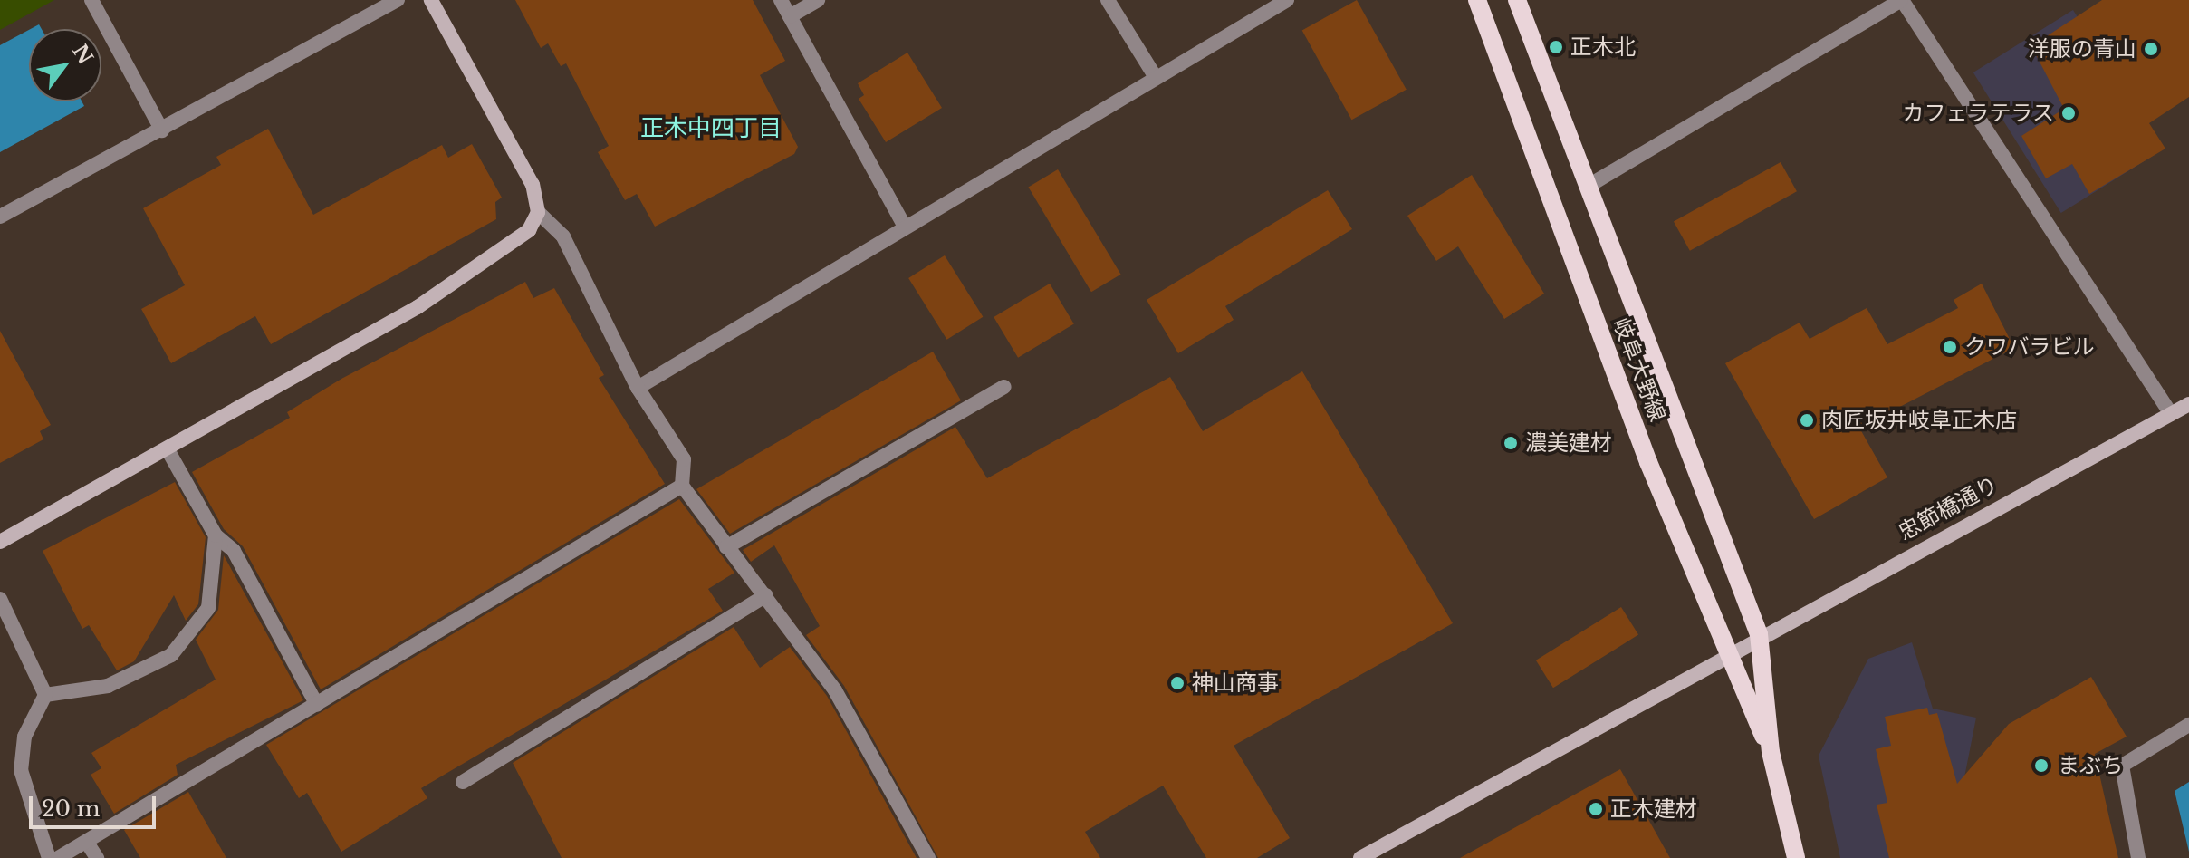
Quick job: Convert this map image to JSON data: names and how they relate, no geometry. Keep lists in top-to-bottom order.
{
  "streets": {
    "main road": ["岐阜大野線"],
    "street": ["忠節橋通り"]
  },
  "crossings": [
    ["岐阜大野線", "忠節橋通り"]
  ],
  "districts": ["正木中四丁目"],
  "places": [
    "正木北",
    "洋服の青山",
    "カフェラテラス",
    "クワバラビル",
    "肉匠坂井岐阜正木店",
    "濃美建材",
    "神山商事",
    "まぶち",
    "正木建材"
  ],
  "scale_bar": "20 m",
  "north": "top right"
}
